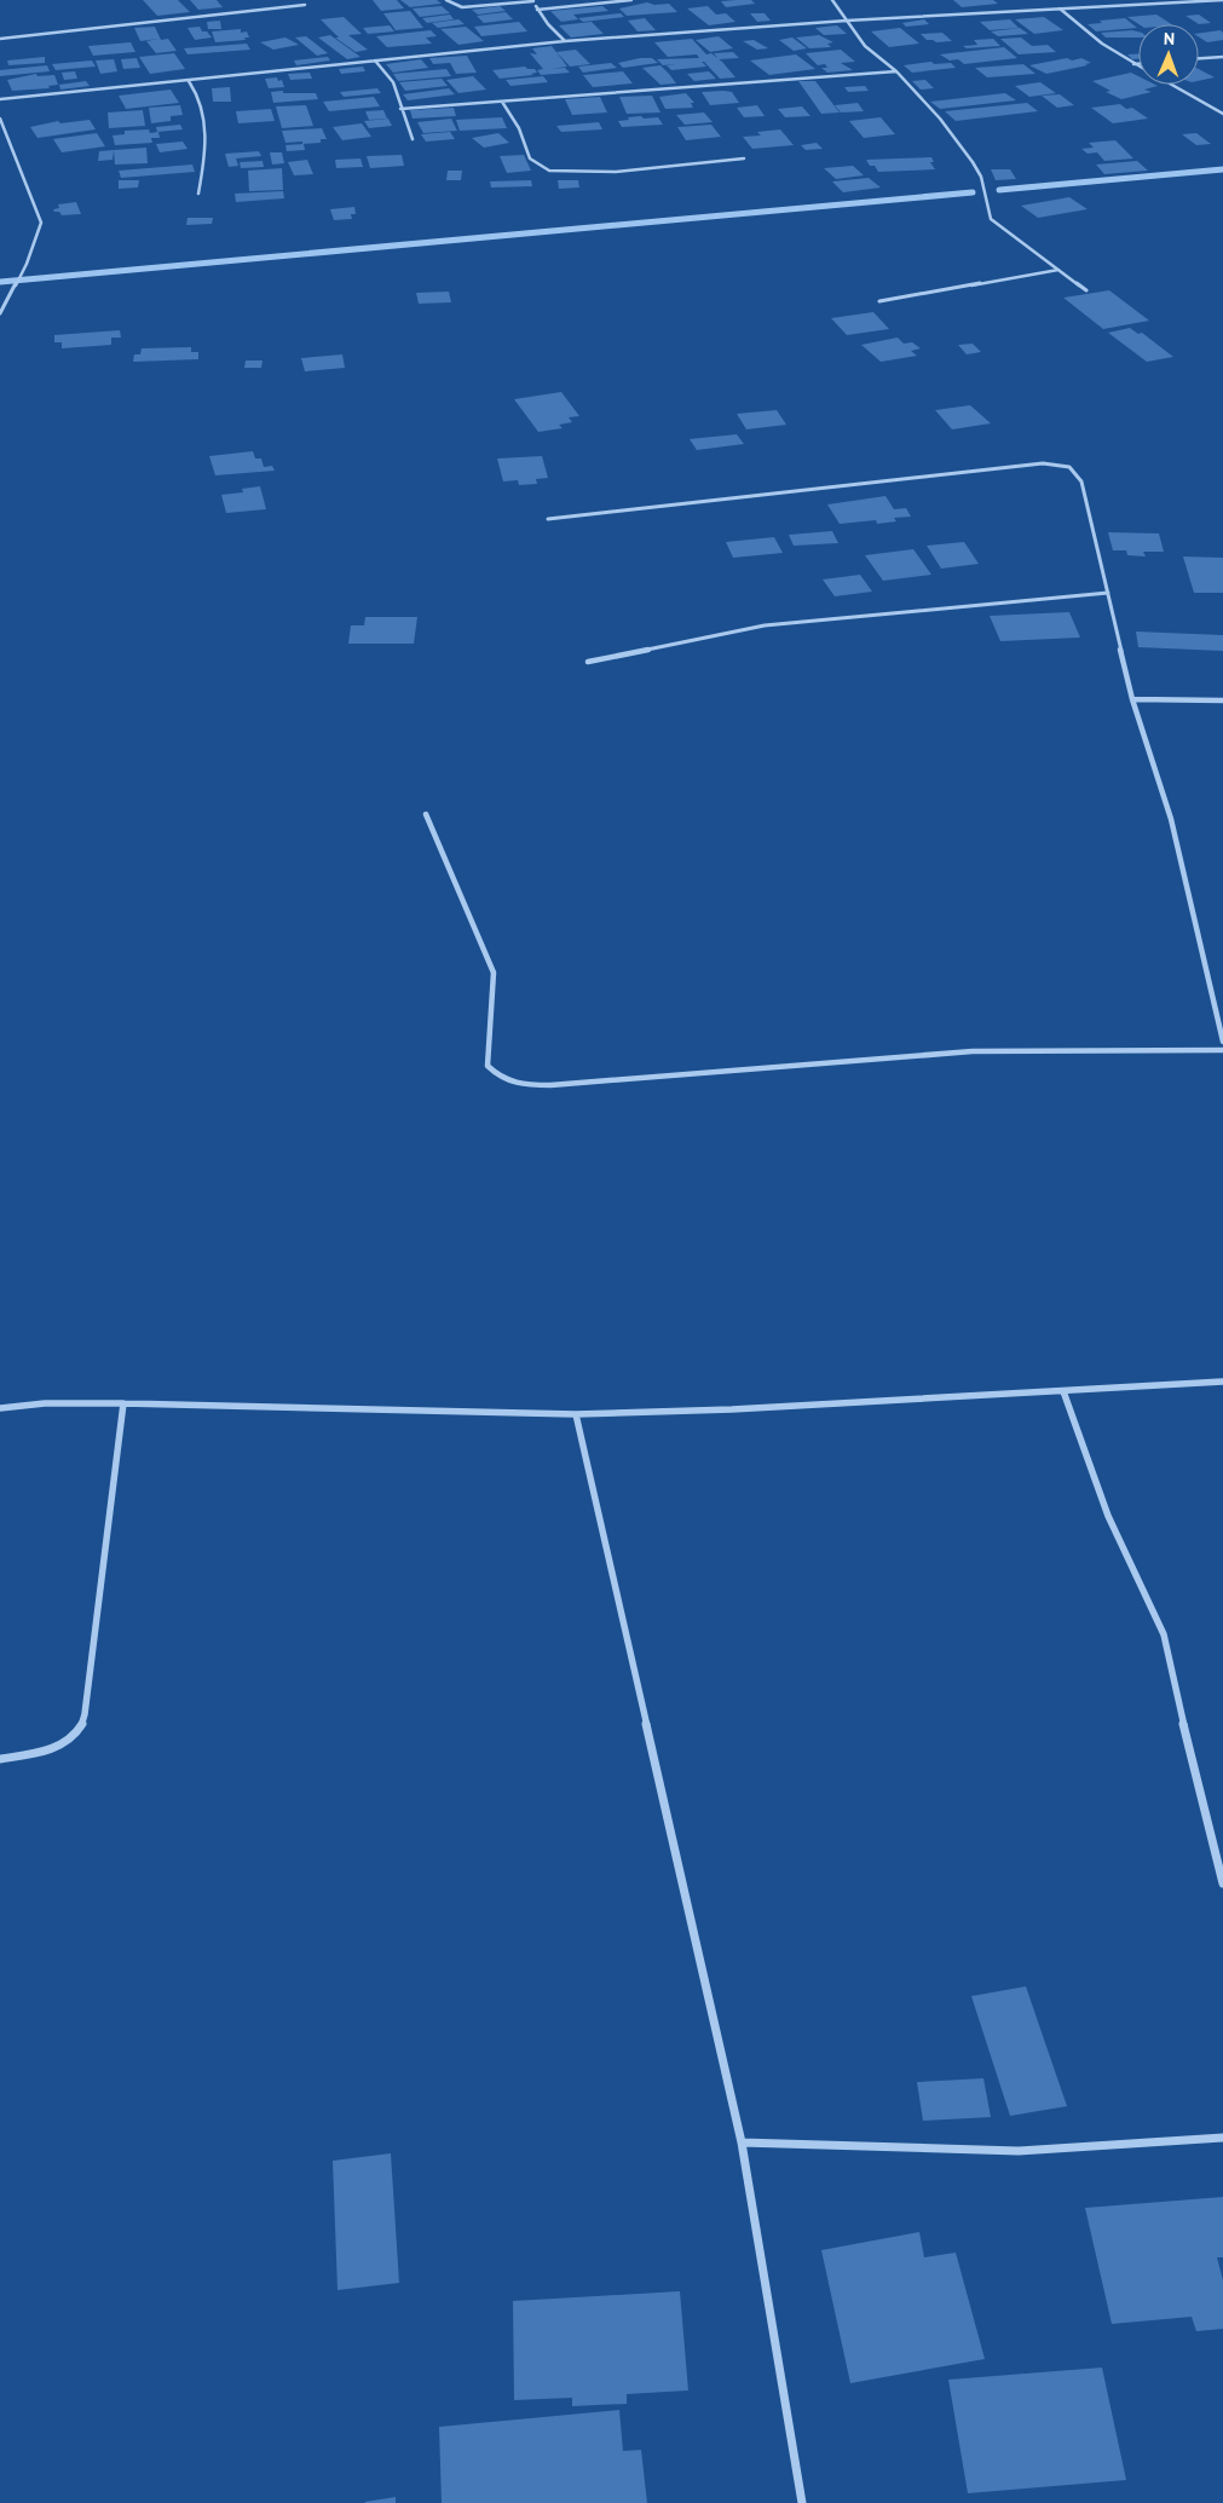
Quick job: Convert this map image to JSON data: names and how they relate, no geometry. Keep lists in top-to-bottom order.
{
  "north": "top"
}
